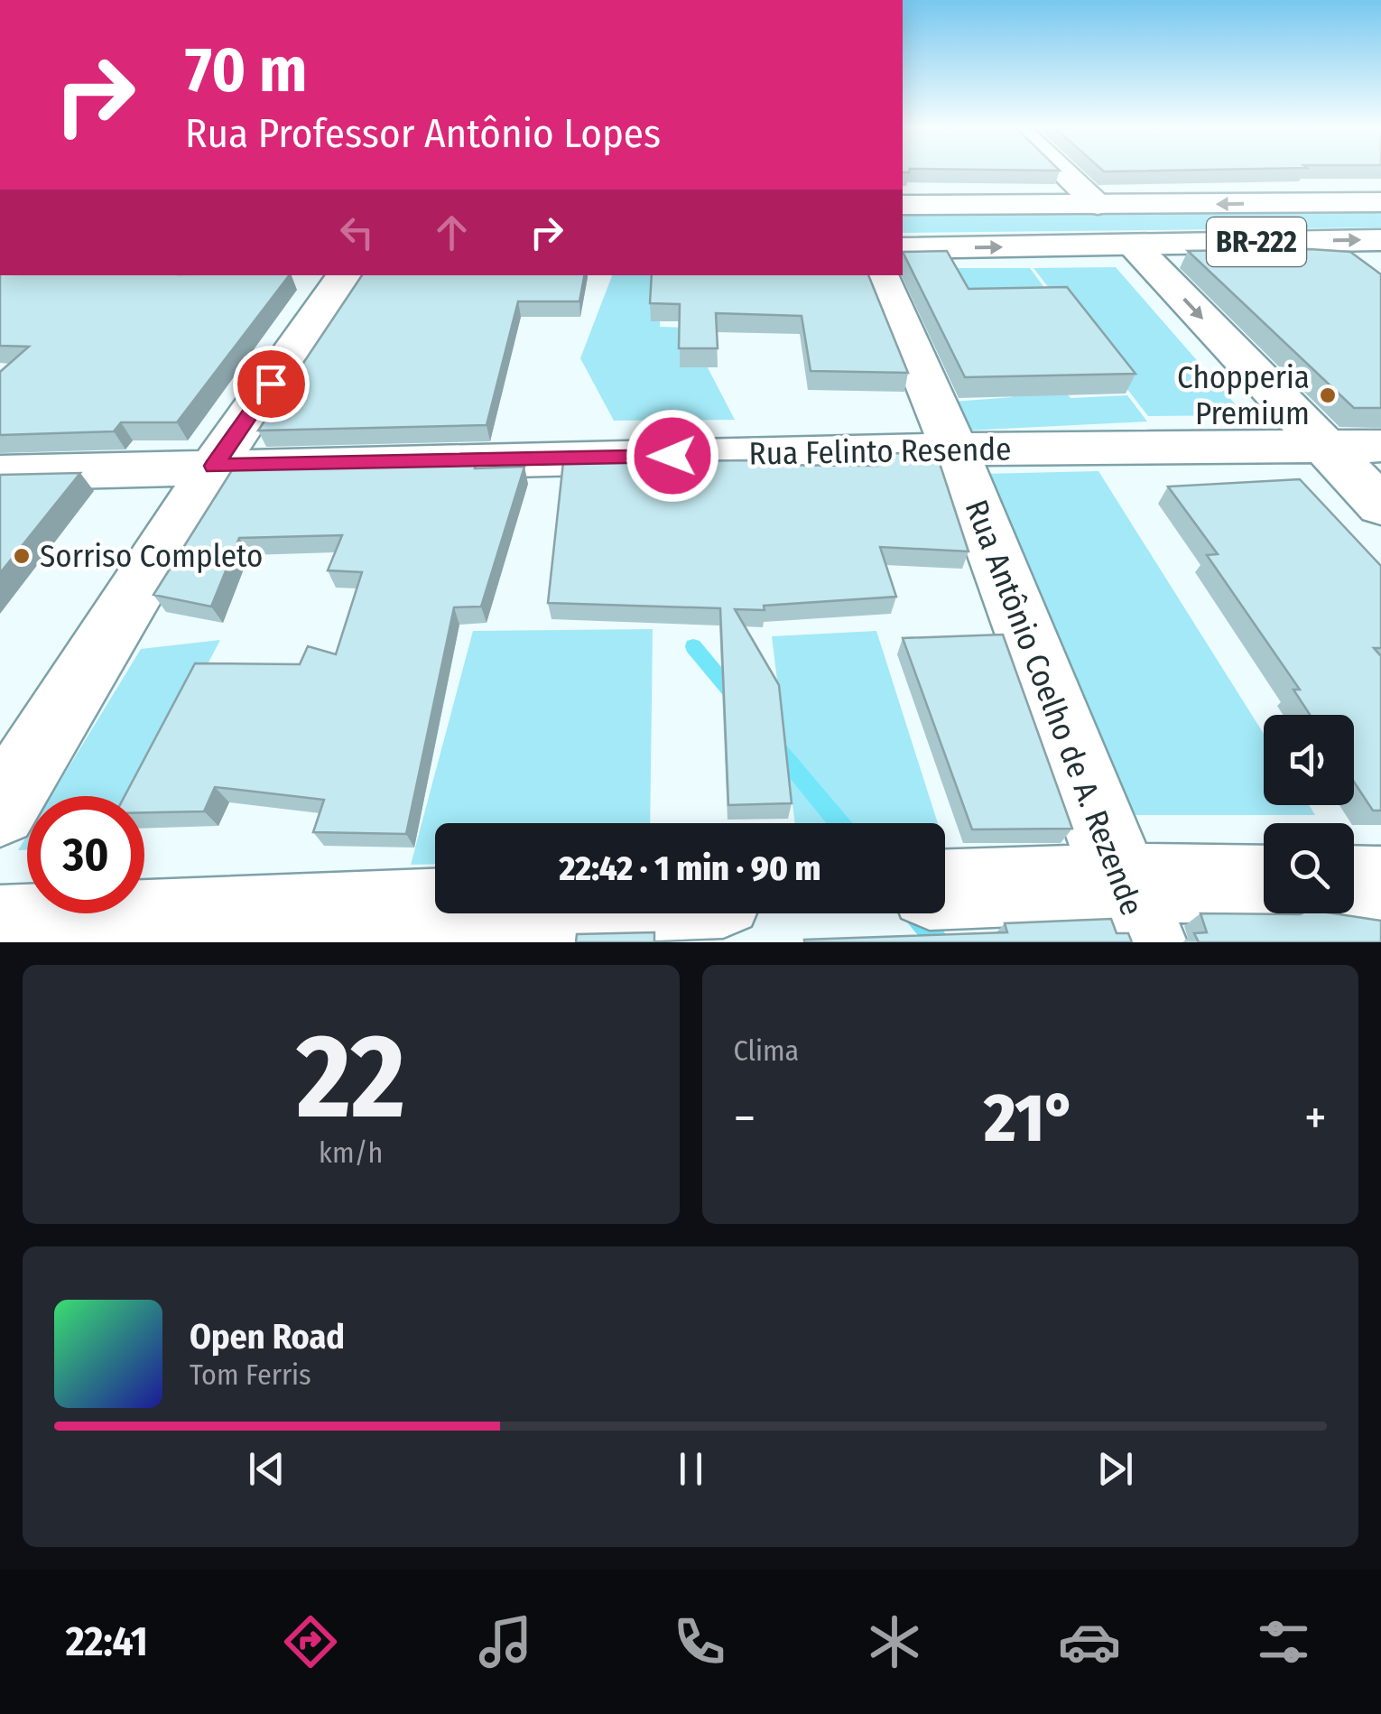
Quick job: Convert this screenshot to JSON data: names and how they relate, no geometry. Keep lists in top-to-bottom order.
{
  "streets": {
    "street": ["BR-222", "Rua Felinto Resende", "Rua Antônio Coelho de A. Rezende"]
  },
  "crossings": [
    ["Rua Felinto Resende", "Rua Antônio Coelho de A. Rezende"]
  ],
  "places": ["Chopperia Premium", "Sorriso Completo"],
  "page": {
    "turn": ["70 m", "Rua Professor Antônio Lopes"],
    "limit": "30",
    "trip": "22:42 · 1 min · 90 m",
    "tile": [
      ["22", "km/h"],
      "Clima"
    ],
    "heat": ["−", "21°", "+"],
    "song": ["Open Road", "Tom Ferris"],
    "tabs": "22:41"
  }
}
